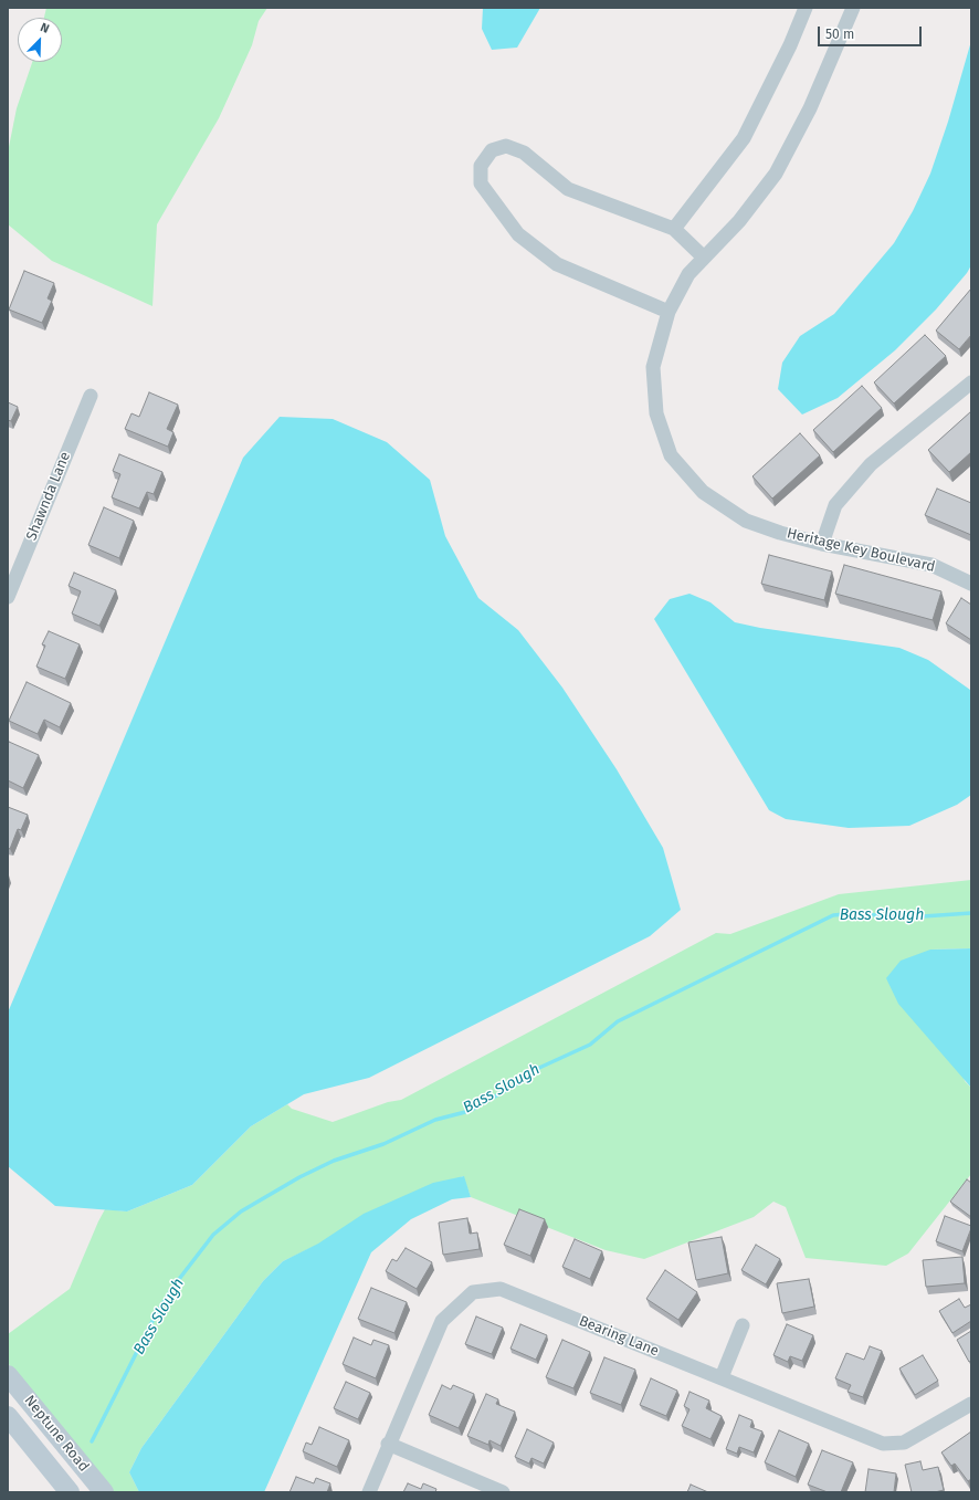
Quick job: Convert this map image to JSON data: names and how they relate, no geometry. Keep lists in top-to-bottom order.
{
  "streets": {
    "main road": ["Neptune Road"],
    "street": ["Shawnda Lane", "Heritage Key Boulevard", "Bearing Lane"]
  },
  "water": ["Bass Slough"],
  "scale_bar": "50 m",
  "north": "top right"
}
